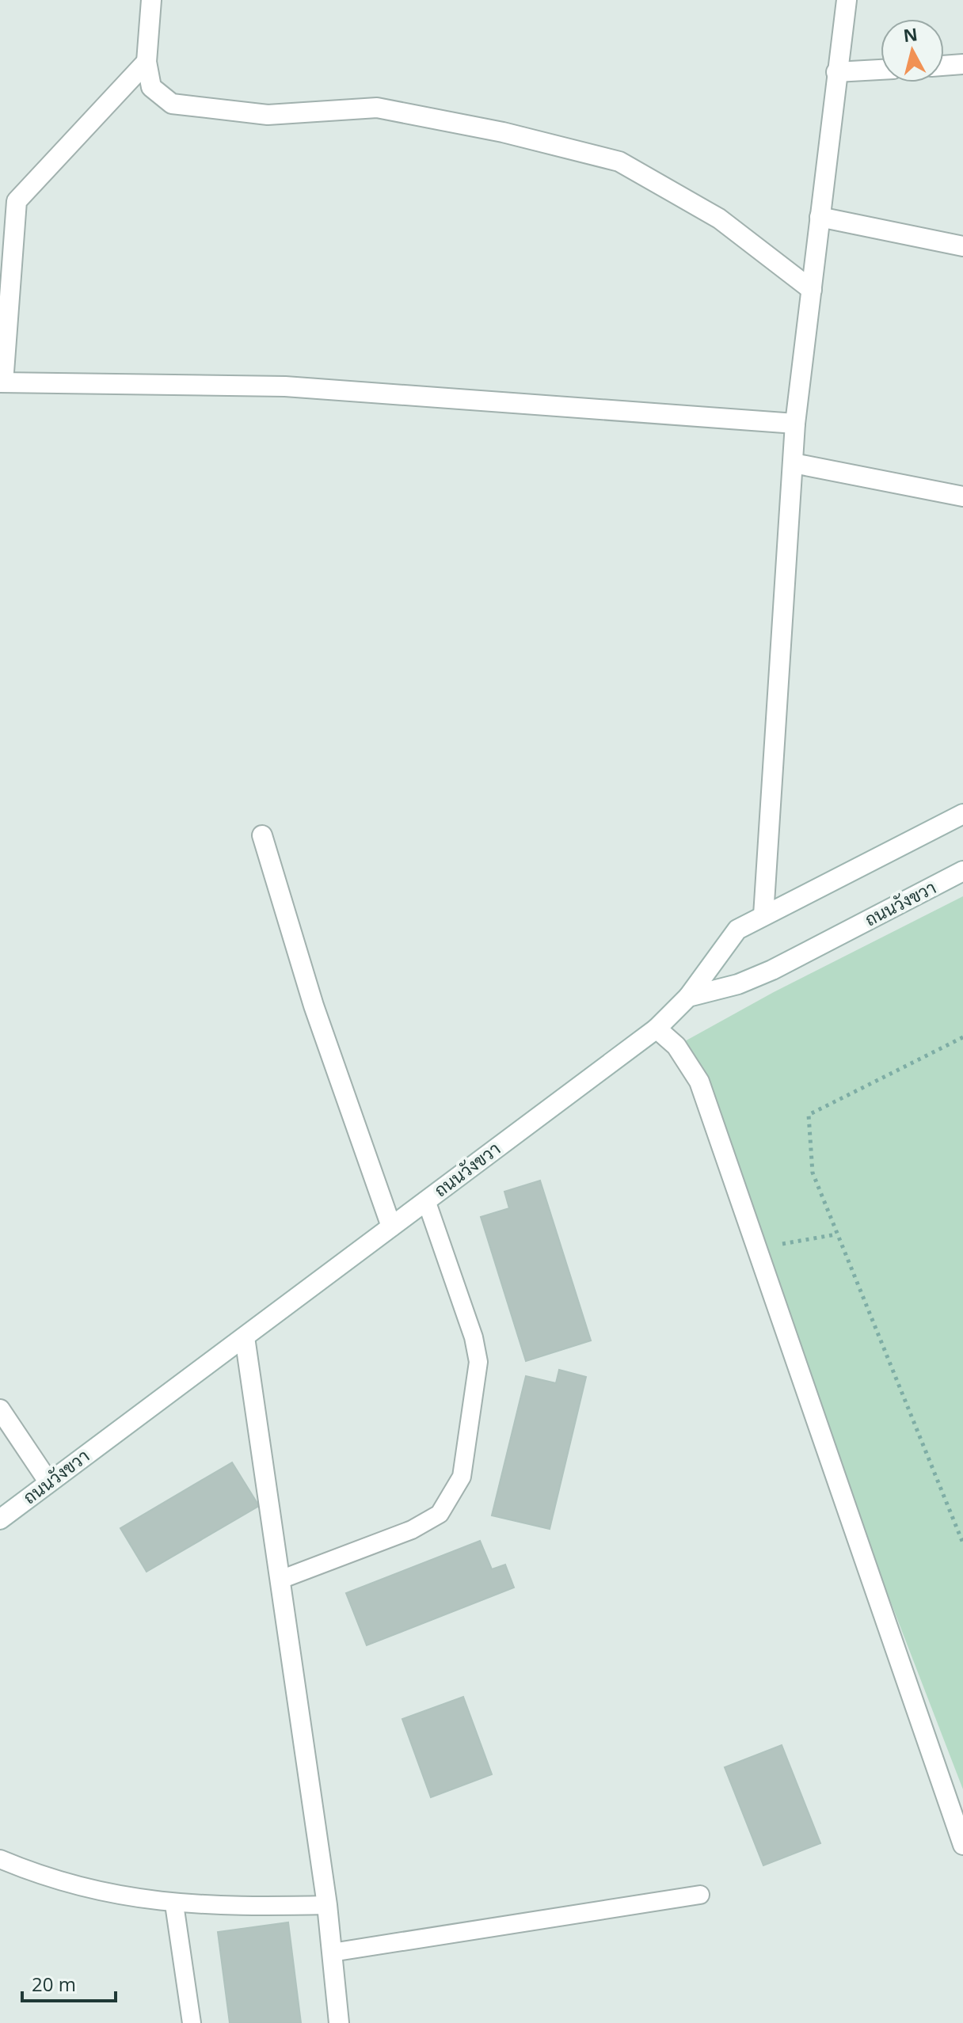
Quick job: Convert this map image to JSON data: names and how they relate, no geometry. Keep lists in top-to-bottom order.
{
  "streets": {
    "street": ["ถนนวังขวา"]
  },
  "scale_bar": "20 m",
  "north": "top"
}
